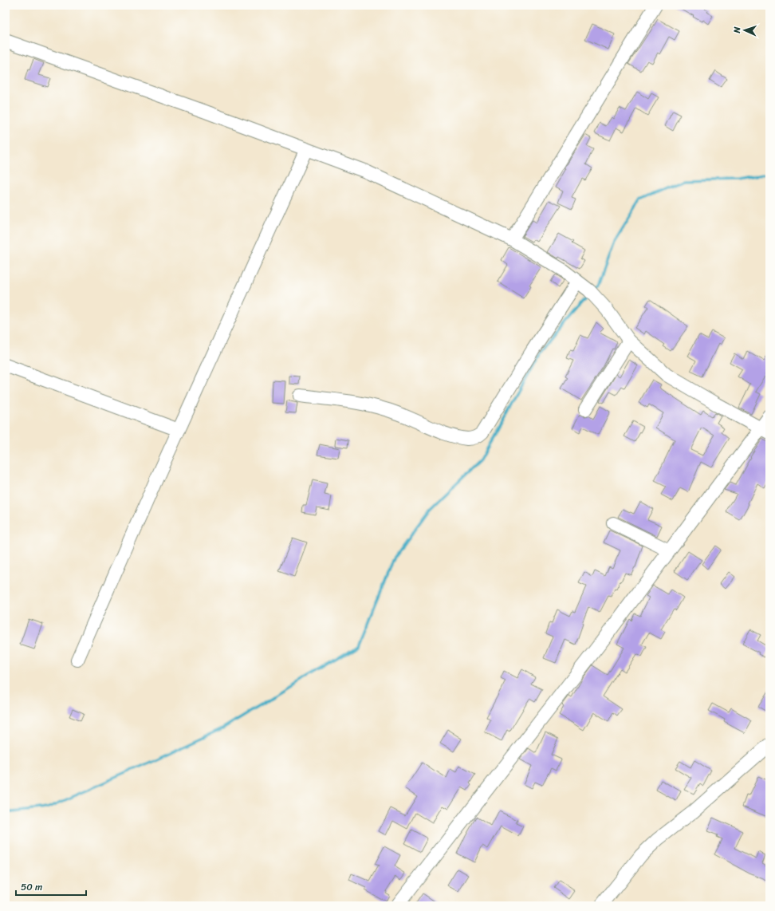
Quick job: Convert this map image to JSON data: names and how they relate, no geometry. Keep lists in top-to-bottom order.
{
  "scale_bar": "50 m",
  "north": "left"
}
